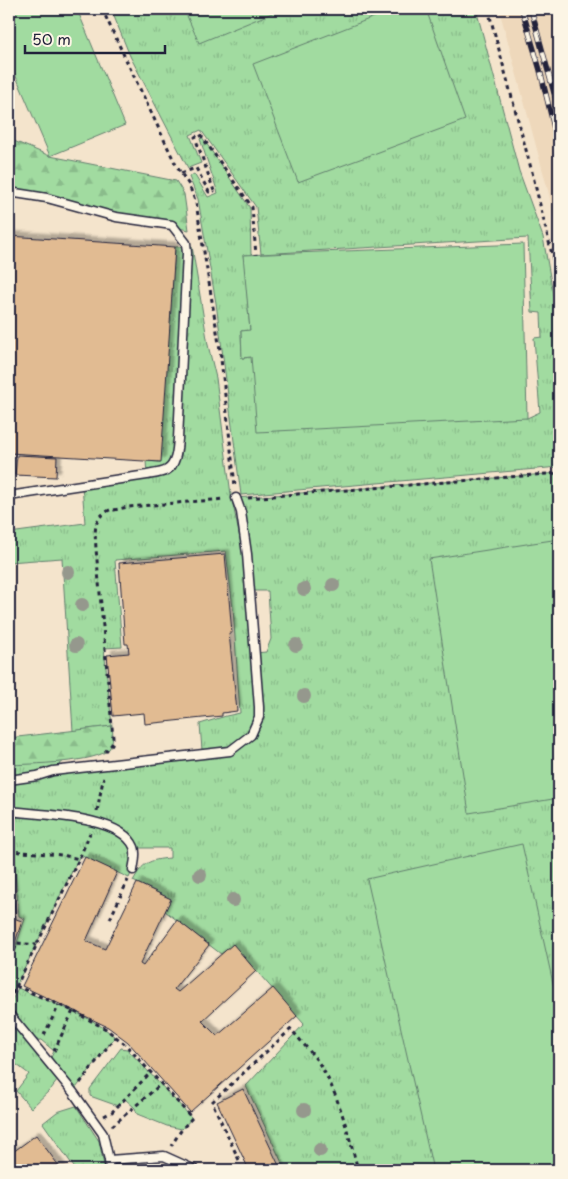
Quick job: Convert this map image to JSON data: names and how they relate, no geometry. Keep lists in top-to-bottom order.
{
  "scale_bar": "50 m"
}
